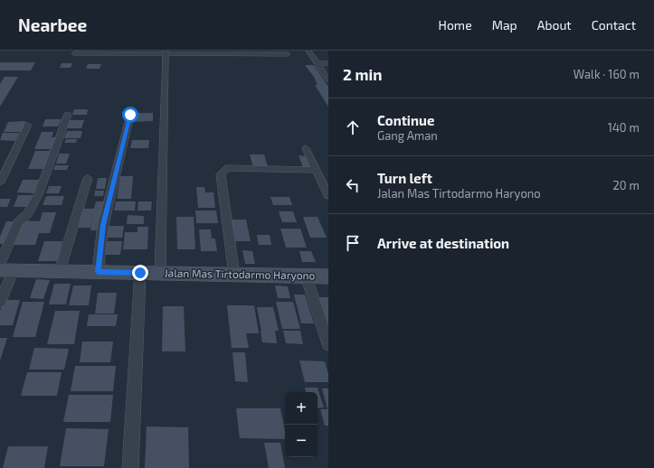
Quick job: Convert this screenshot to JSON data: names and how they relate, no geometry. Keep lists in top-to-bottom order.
{
  "streets": {
    "street": ["Jalan Mas Tirtodarmo Haryono"]
  },
  "page": {
    "header": "Nearbee",
    "nav": [
      "Home",
      "Map",
      "About",
      "Contact"
    ],
    "heading": ["2 min", "Walk · 160 m"],
    "list": [
      ["Continue", "Gang Aman", "140 m"],
      ["Turn left", "Jalan Mas Tirtodarmo Haryono", "20 m"],
      "Arrive at destination"
    ],
    "map_buttons": ["+", "−"]
  }
}
